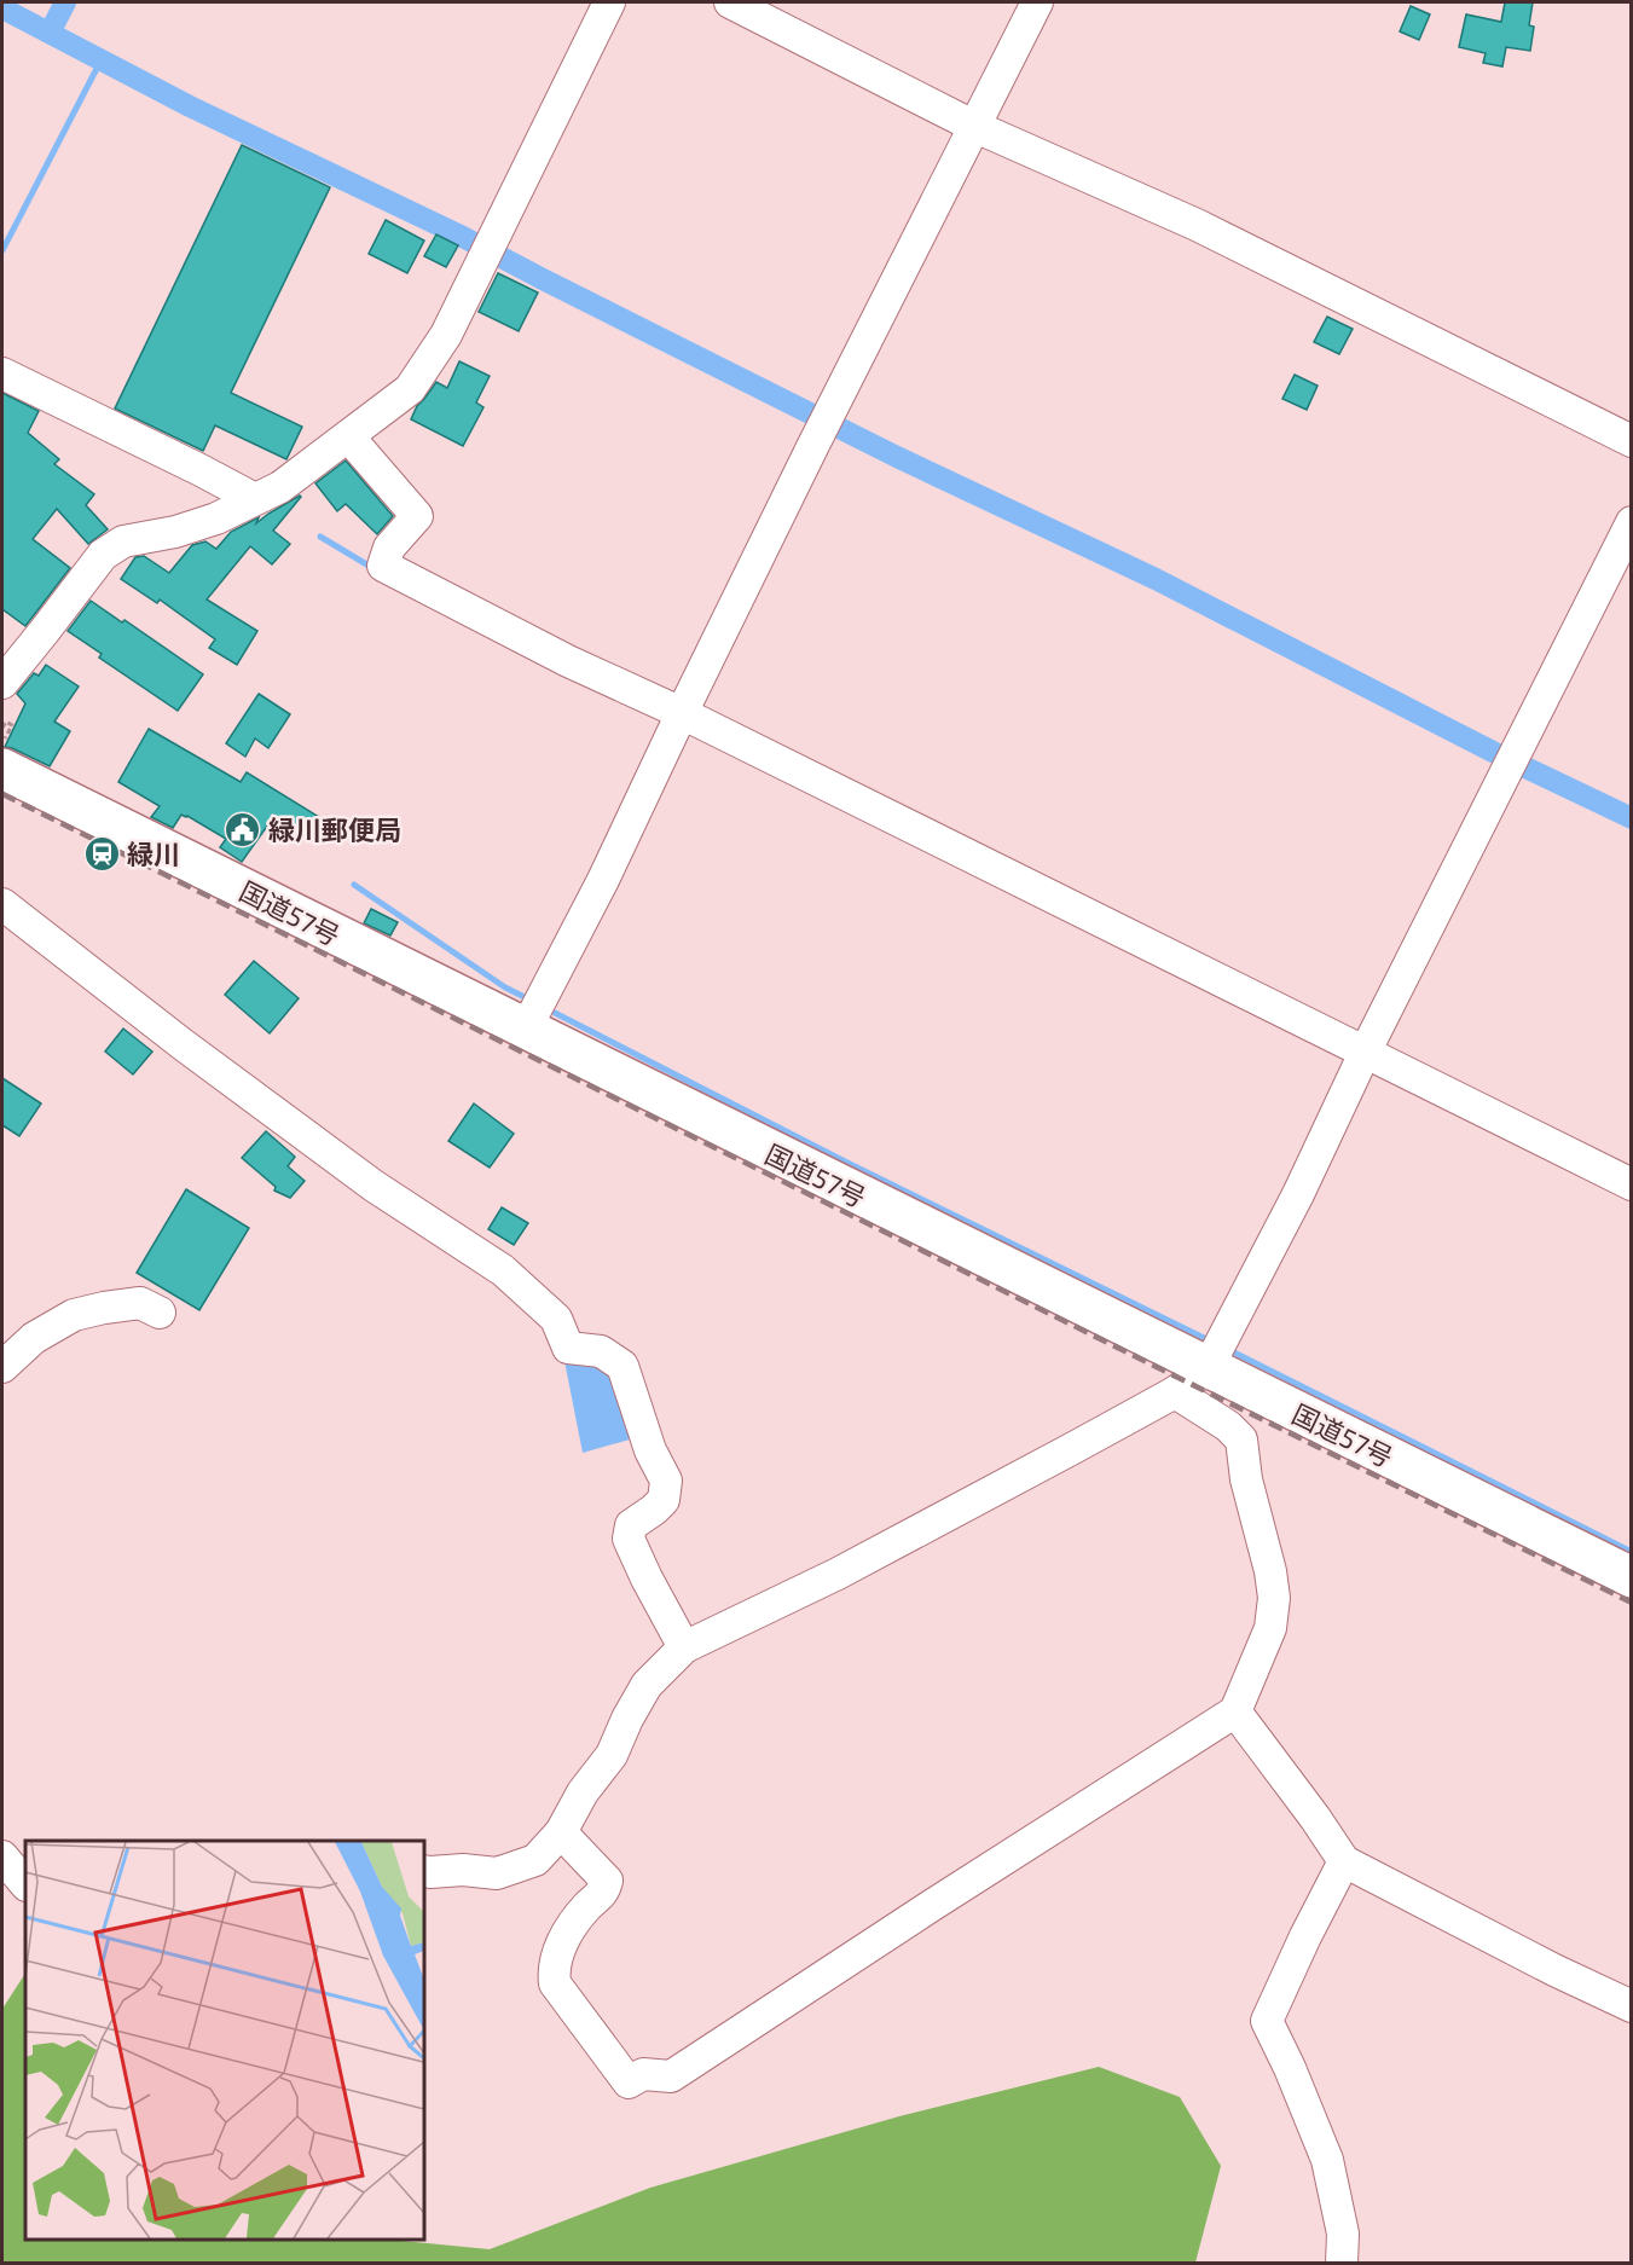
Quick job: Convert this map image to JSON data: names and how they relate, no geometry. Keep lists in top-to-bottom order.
{
  "streets": {
    "highway": ["国道57号"]
  },
  "places": {
    "public building": ["緑川郵便局"],
    "station": ["緑川"]
  }
}
